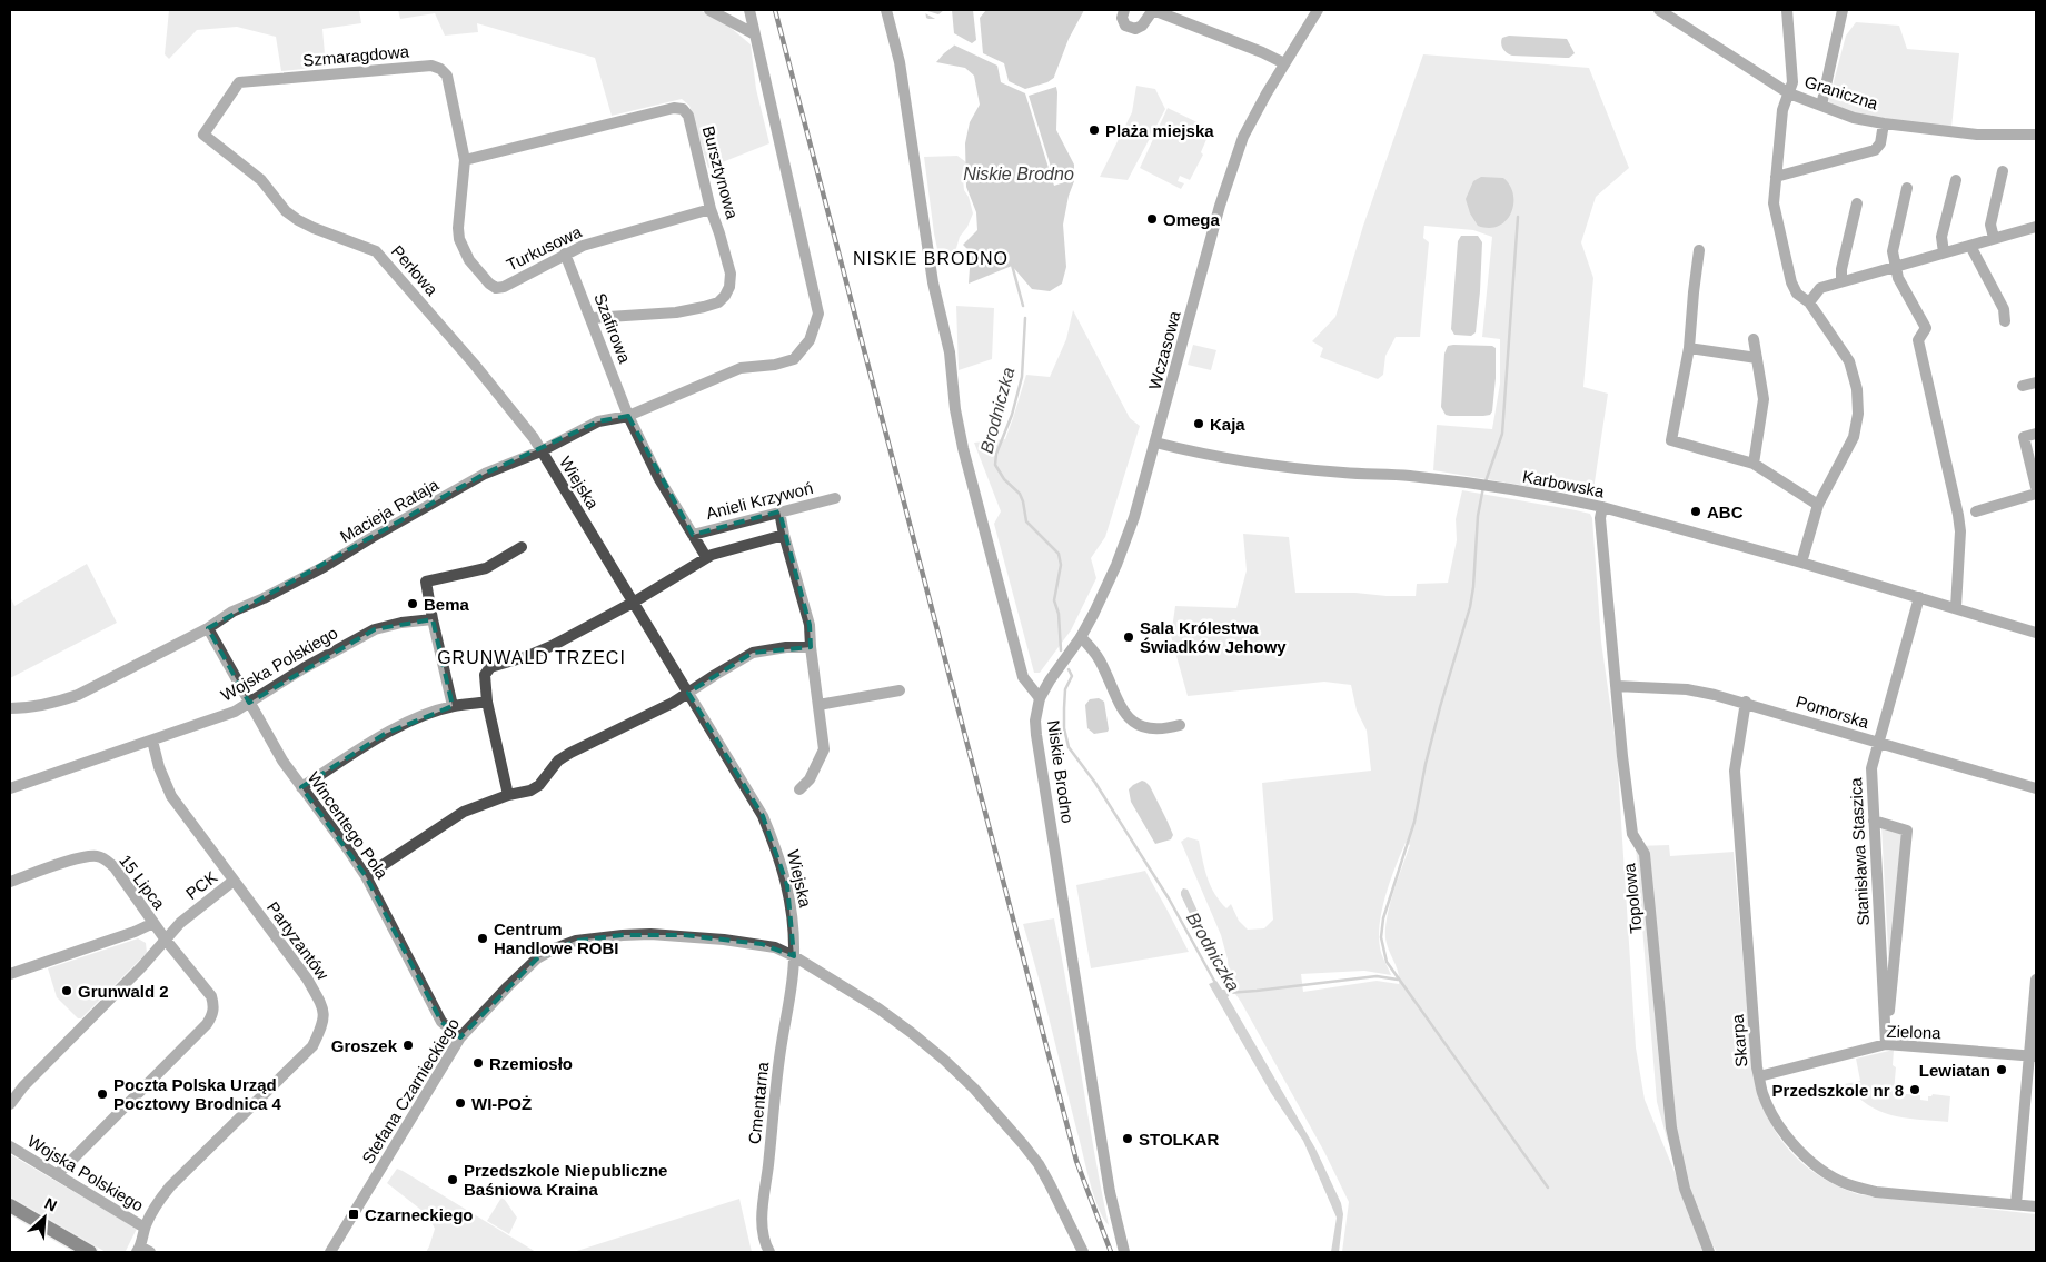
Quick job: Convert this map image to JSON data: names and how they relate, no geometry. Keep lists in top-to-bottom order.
{
  "streets": {
    "street": [
      "Szmaragdowa",
      "Graniczna",
      "Bursztynowa",
      "Turkusowa",
      "Perłowa",
      "Szafirowa",
      "Wczasowa",
      "Wiejska",
      "Karbowska",
      "Anieli Krzywoń",
      "Macieja Rataja",
      "Wojska Polskiego",
      "Pomorska",
      "Niskie Brodno",
      "Wincentego Pola",
      "Stanisława Staszica",
      "15 Lipca",
      "PCK",
      "Topolowa",
      "Partyzantów",
      "Zielona",
      "Skarpa",
      "Stefana Czarnieckiego",
      "Cmentarna"
    ]
  },
  "crossings": [
    ["Szmaragdowa", "Bursztynowa"],
    ["Szmaragdowa", "Turkusowa"],
    ["Szmaragdowa", "Perłowa"],
    ["Bursztynowa", "Turkusowa"],
    ["Bursztynowa", "Szafirowa"],
    ["Turkusowa", "Szafirowa"],
    ["Perłowa", "Wiejska"],
    ["Perłowa", "Macieja Rataja"],
    ["Szafirowa", "Anieli Krzywoń"],
    ["Szafirowa", "Macieja Rataja"],
    ["Wczasowa", "Karbowska"],
    ["Wczasowa", "Niskie Brodno"],
    ["Wiejska", "Macieja Rataja"],
    ["Wiejska", "Stefana Czarnieckiego"],
    ["Wiejska", "Cmentarna"],
    ["Karbowska", "Stanisława Staszica"],
    ["Karbowska", "Topolowa"],
    ["Anieli Krzywoń", "Macieja Rataja"],
    ["Macieja Rataja", "Wincentego Pola"],
    ["Wojska Polskiego", "Wincentego Pola"],
    ["Wojska Polskiego", "15 Lipca"],
    ["Wojska Polskiego", "Partyzantów"],
    ["Pomorska", "Stanisława Staszica"],
    ["Pomorska", "Topolowa"],
    ["Pomorska", "Skarpa"],
    ["Wincentego Pola", "Stefana Czarnieckiego"],
    ["Stanisława Staszica", "Zielona"],
    ["15 Lipca", "PCK"],
    ["PCK", "Partyzantów"],
    ["Zielona", "Skarpa"],
    ["Stefana Czarnieckiego", "Cmentarna"]
  ],
  "districts": ["NISKIE BRODNO", "GRUNWALD TRZECI"],
  "water": ["Niskie Brodno", "Brodniczka"],
  "places": {
    "other": [
      "Plaża miejska",
      "Omega",
      "Kaja",
      "ABC",
      "Bema",
      "Sala Królestwa Świadków Jehowy",
      "Centrum Handlowe ROBI",
      "Grunwald 2",
      "Groszek",
      "Rzemiosło",
      "Lewiatan",
      "Przedszkole nr 8",
      "Poczta Polska Urząd Pocztowy Brodnica 4",
      "WI-POŻ",
      "STOLKAR",
      "Przedszkole Niepubliczne Baśniowa Kraina"
    ],
    "transit": ["Czarneckiego"]
  },
  "north": "top right"
}
